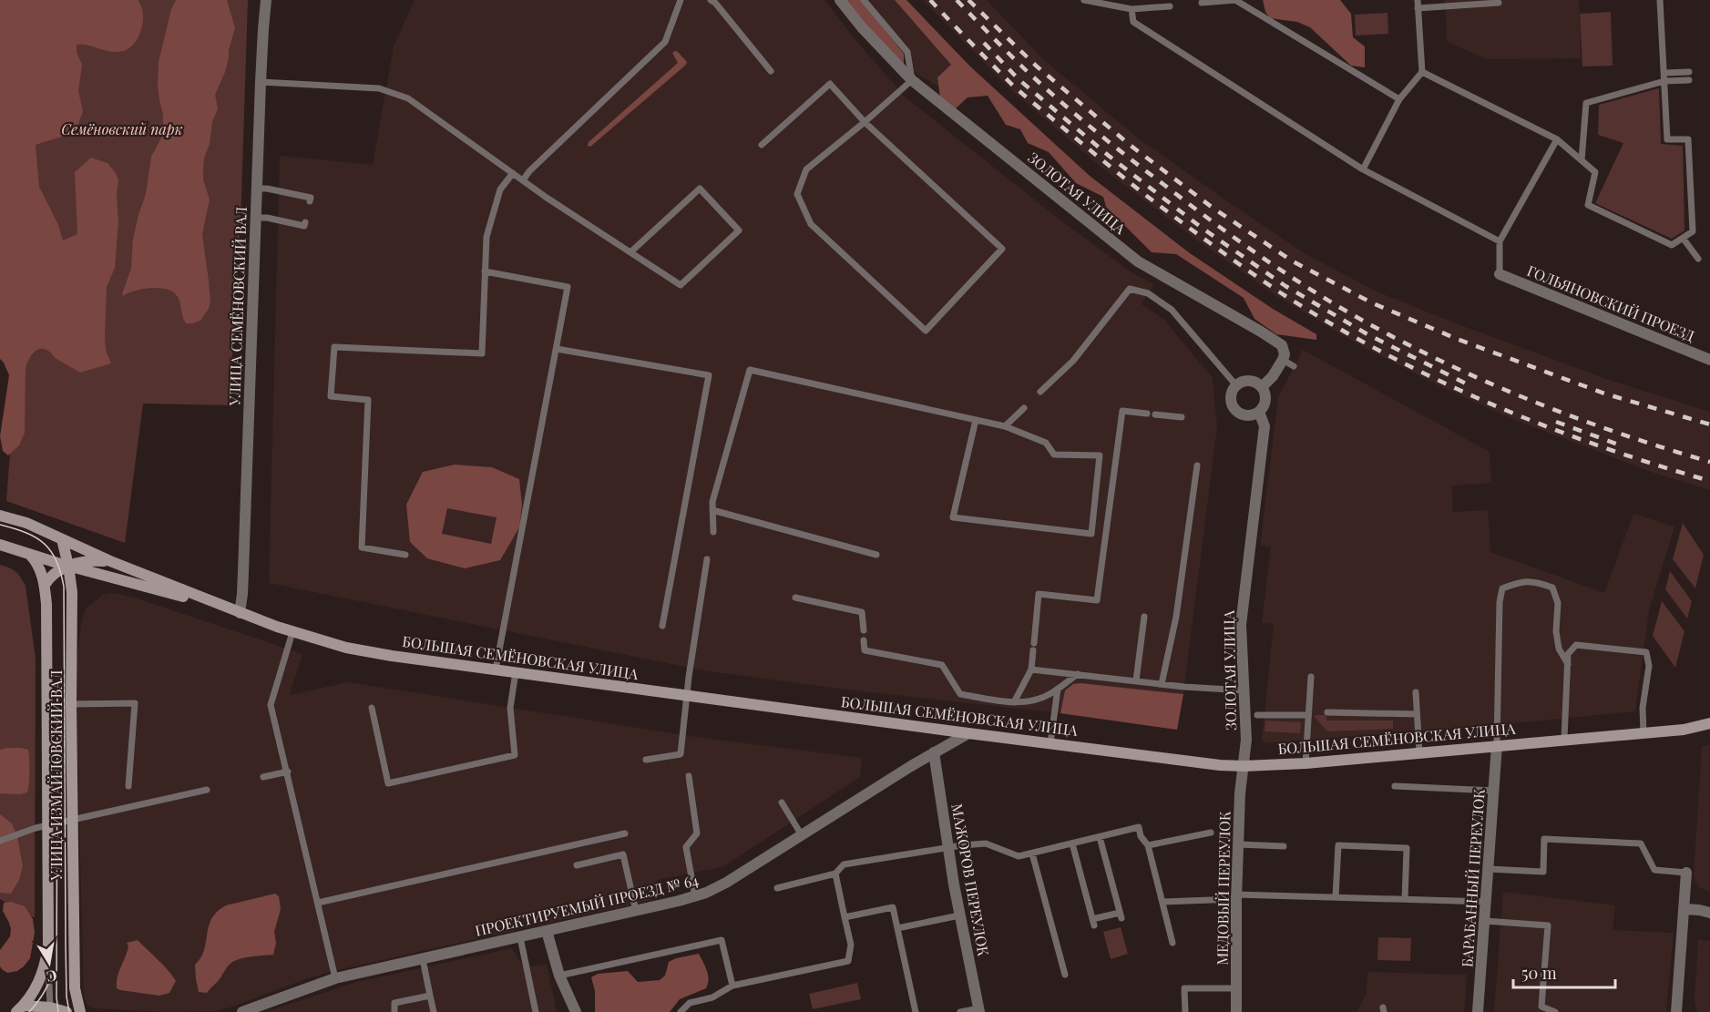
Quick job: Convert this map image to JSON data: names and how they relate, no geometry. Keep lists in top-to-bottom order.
{
  "streets": {
    "main road": ["БОЛЬШАЯ СЕМЁНОВСКАЯ УЛИЦА", "УЛИЦА ИЗМАЙЛОВСКИЙ ВАЛ"],
    "street": [
      "ЗОЛОТАЯ УЛИЦА",
      "ГОЛЬЯНОВСКИЙ ПРОЕЗД",
      "УЛИЦА СЕМЁНОВСКИЙ ВАЛ",
      "БАРАБАННЫЙ ПЕРЕУЛОК",
      "МАЖОРОВ ПЕРЕУЛОК",
      "МЕДОВЫЙ ПЕРЕУЛОК",
      "ПРОЕКТИРУЕМЫЙ ПРОЕЗД № 64"
    ]
  },
  "crossings": [
    ["ЗОЛОТАЯ УЛИЦА", "БОЛЬШАЯ СЕМЁНОВСКАЯ УЛИЦА"],
    ["ЗОЛОТАЯ УЛИЦА", "МЕДОВЫЙ ПЕРЕУЛОК"],
    ["УЛИЦА СЕМЁНОВСКИЙ ВАЛ", "БОЛЬШАЯ СЕМЁНОВСКАЯ УЛИЦА"],
    ["БОЛЬШАЯ СЕМЁНОВСКАЯ УЛИЦА", "УЛИЦА ИЗМАЙЛОВСКИЙ ВАЛ"],
    ["БОЛЬШАЯ СЕМЁНОВСКАЯ УЛИЦА", "БАРАБАННЫЙ ПЕРЕУЛОК"],
    ["БОЛЬШАЯ СЕМЁНОВСКАЯ УЛИЦА", "МЕДОВЫЙ ПЕРЕУЛОК"],
    ["БОЛЬШАЯ СЕМЁНОВСКАЯ УЛИЦА", "ПРОЕКТИРУЕМЫЙ ПРОЕЗД № 64"],
    ["МАЖОРОВ ПЕРЕУЛОК", "ПРОЕКТИРУЕМЫЙ ПРОЕЗД № 64"]
  ],
  "parks": ["Семёновский парк"],
  "scale_bar": "50 m",
  "north": "bottom"
}
